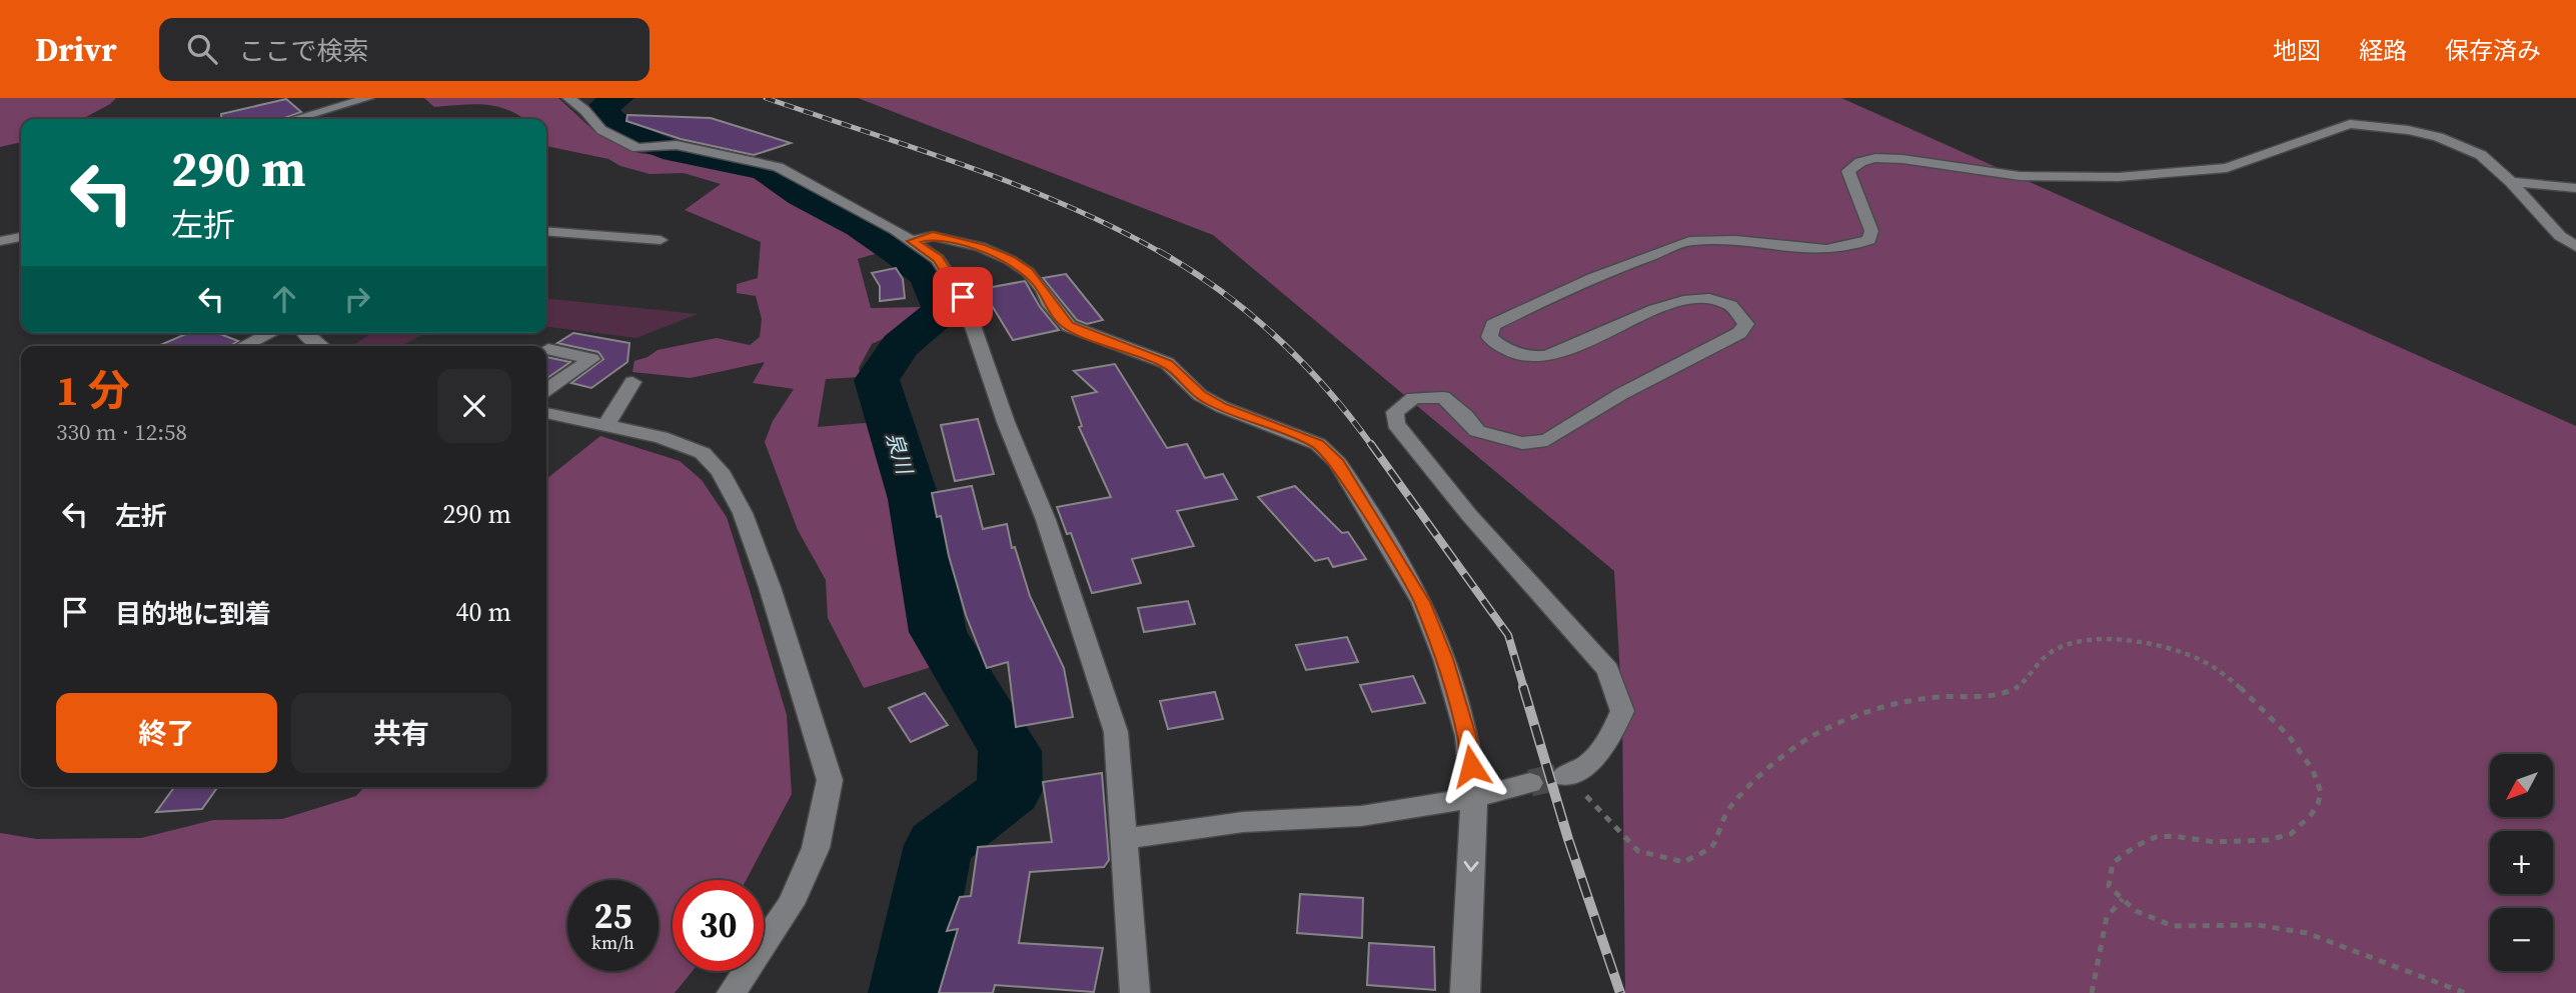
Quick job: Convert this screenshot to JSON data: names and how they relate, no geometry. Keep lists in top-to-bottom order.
{
  "water": ["泉川"],
  "north": "bottom left",
  "page": {
    "header": "Drivr",
    "search": "ここで検索",
    "nav": ["地図", "経路", "保存済み"],
    "turn": ["290 m", "左折"],
    "heading": ["1 分", "330 m · 12:58"],
    "list": [
      {
        "name": "左折",
        "value": "290 m"
      },
      {
        "name": "目的地に到着",
        "value": "40 m"
      }
    ],
    "buttons": ["終了", "共有"],
    "map_buttons": ["+", "−"],
    "speed": "25 km/h",
    "limit": "30"
  }
}
